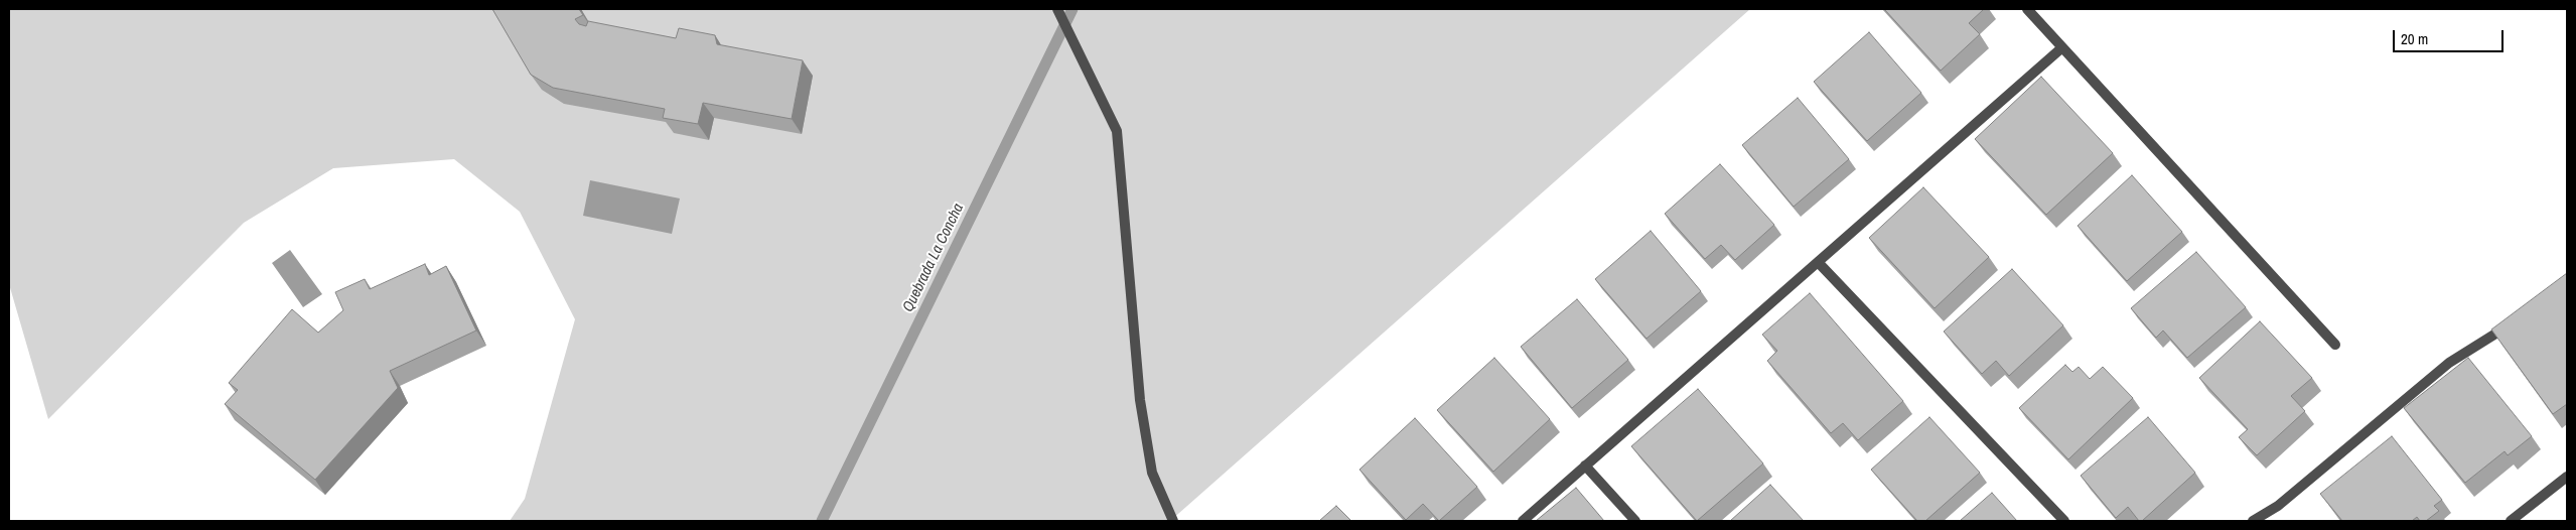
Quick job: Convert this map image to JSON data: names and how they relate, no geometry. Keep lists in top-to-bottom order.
{
  "water": ["Quebrada La Concha"],
  "scale_bar": "20 m"
}
